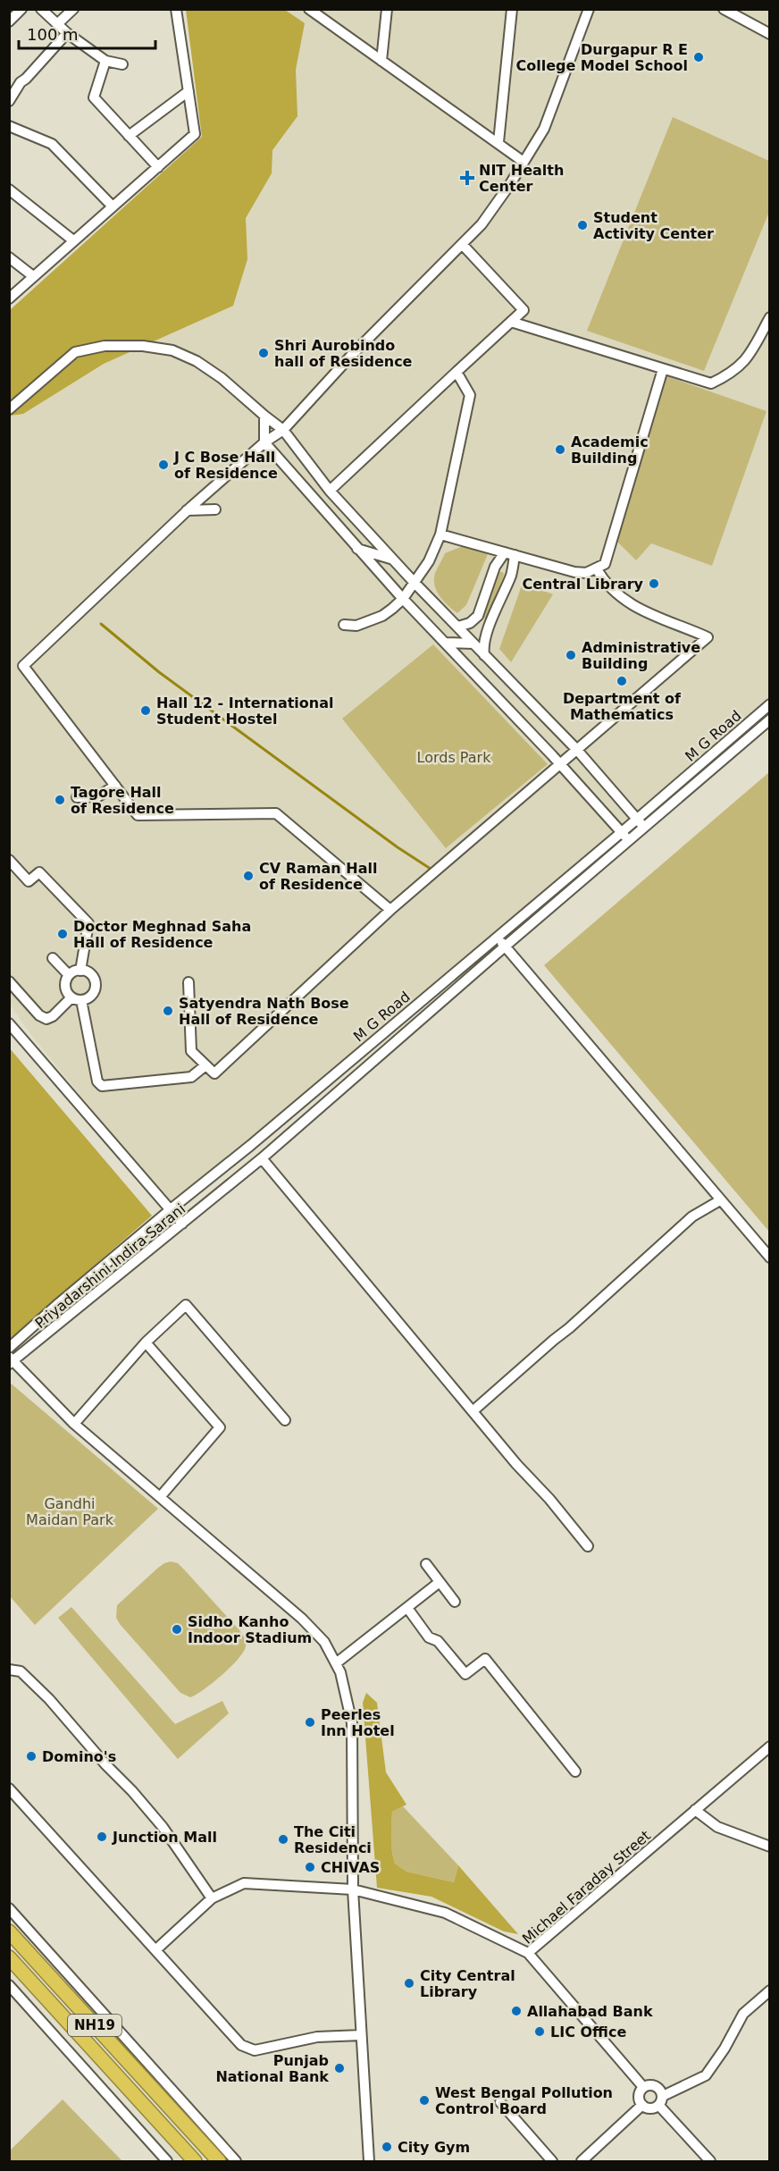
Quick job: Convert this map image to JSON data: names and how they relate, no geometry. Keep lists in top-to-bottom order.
{
  "streets": {
    "highway": ["NH19"],
    "street": ["M G Road", "Priyadarshini Indira Sarani", "Michael Faraday Street"]
  },
  "parks": ["Lords Park", "Gandhi Maidan Park"],
  "places": {
    "other": [
      "Durgapur R E College Model School",
      "Student Activity Center",
      "Shri Aurobindo hall of Residence",
      "Academic Building",
      "J C Bose Hall of Residence",
      "Central Library",
      "Administrative Building",
      "Department of Mathematics",
      "Hall 12 - International Student Hostel",
      "Tagore Hall of Residence",
      "CV Raman Hall of Residence",
      "Doctor Meghnad Saha Hall of Residence",
      "Satyendra Nath Bose Hall of Residence",
      "Sidho Kanho Indoor Stadium",
      "Peerles Inn Hotel",
      "Domino's",
      "Junction Mall",
      "The Citi Residenci",
      "CHIVAS",
      "City Central Library",
      "Allahabad Bank",
      "LIC Office",
      "Punjab National Bank",
      "West Bengal Pollution Control Board",
      "City Gym"
    ],
    "health": ["NIT Health Center"]
  },
  "scale_bar": "100 m"
}
